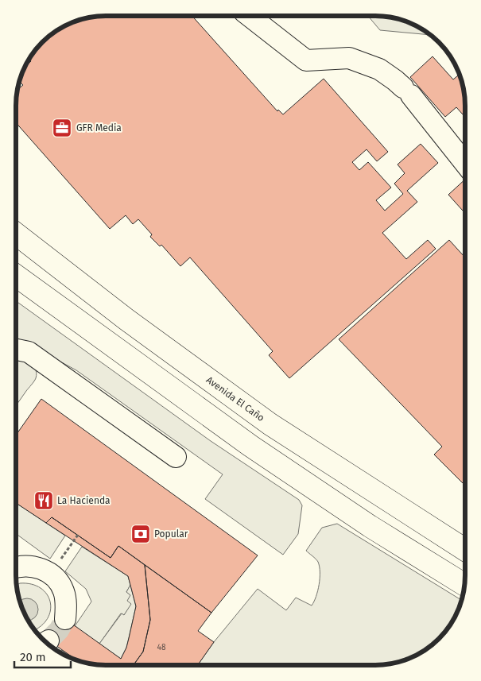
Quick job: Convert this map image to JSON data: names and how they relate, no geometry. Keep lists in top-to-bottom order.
{
  "streets": {
    "main road": ["Avenida El Caño"]
  },
  "places": {
    "office": ["GFR Media"],
    "restaurant": ["La Hacienda"],
    "bank": ["Popular"]
  },
  "house_numbers": ["48"],
  "scale_bar": "20 m"
}
